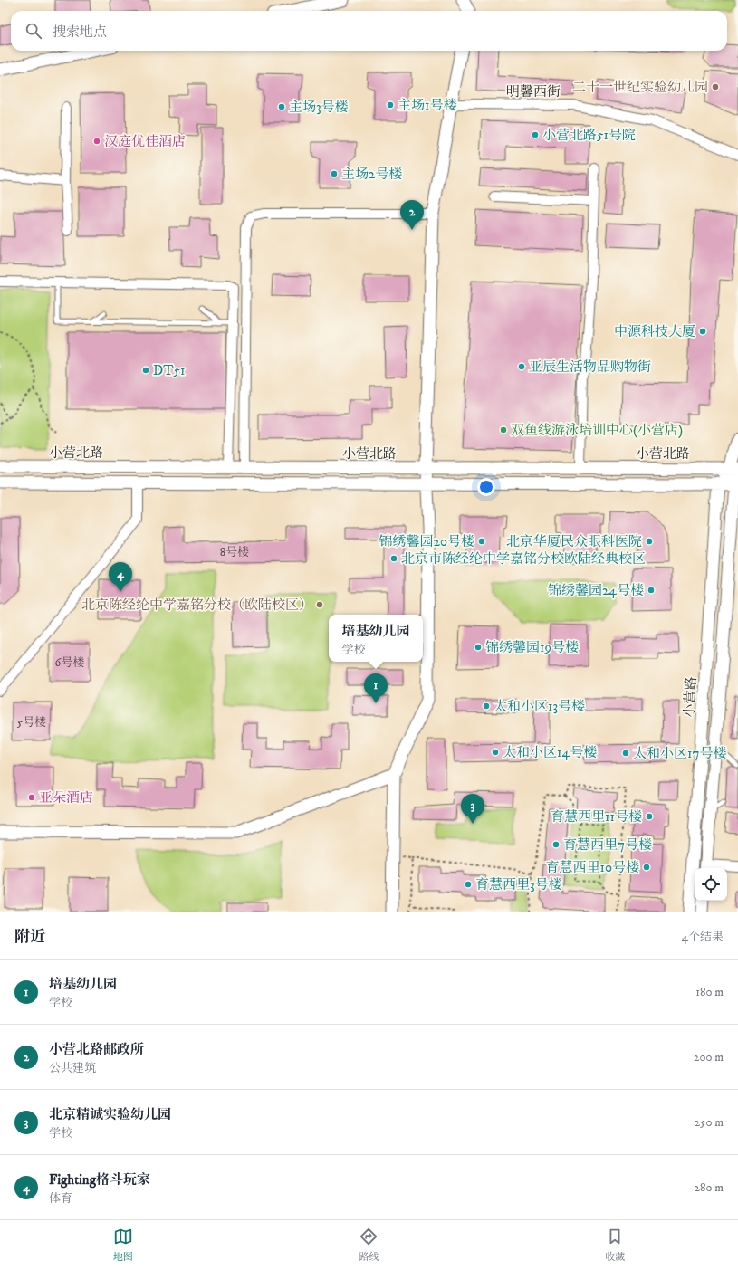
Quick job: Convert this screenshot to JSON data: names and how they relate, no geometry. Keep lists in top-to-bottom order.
{
  "streets": {
    "street": ["明馨西街", "小营北路", "小营路"]
  },
  "places": [
    "二十一世纪实验幼儿园",
    "主场1号楼",
    "主场3号楼",
    "小营北路51号院",
    "汉庭优佳酒店",
    "主场2号楼",
    "中源科技大厦",
    "亚辰生活物品购物街",
    "DT51",
    "双鱼线游泳培训中心(小营店)",
    "锦绣馨园20号楼",
    "北京华厦民众眼科医院",
    "北京市陈经纶中学嘉铭分校欧陆经典校区",
    "锦绣馨园24号楼",
    "北京陈经纶中学嘉铭分校（欧陆校区）",
    "锦绣馨园19号楼",
    "太和小区13号楼",
    "太和小区14号楼",
    "太和小区17号楼",
    "亚朵酒店",
    "育慧西里11号楼",
    "育慧西里7号楼",
    "育慧西里10号楼",
    "育慧西里3号楼"
  ],
  "house_numbers": ["8号楼", "6号楼", "5号楼"],
  "page": {
    "search": "搜索地点",
    "pins": [
      "2",
      "4",
      "1",
      "3"
    ],
    "popup": ["培基幼儿园", "学校"],
    "heading": ["附近", "4个结果"],
    "list": [
      {
        "mark": "1",
        "name": "培基幼儿园",
        "note": "学校",
        "value": "180 m"
      },
      {
        "mark": "2",
        "name": "小营北路邮政所",
        "note": "公共建筑",
        "value": "200 m"
      },
      {
        "mark": "3",
        "name": "北京精诚实验幼儿园",
        "note": "学校",
        "value": "250 m"
      },
      {
        "mark": "4",
        "name": "Fighting格斗玩家",
        "note": "体育",
        "value": "280 m"
      }
    ],
    "nav": ["地图", "路线", "收藏"]
  }
}
